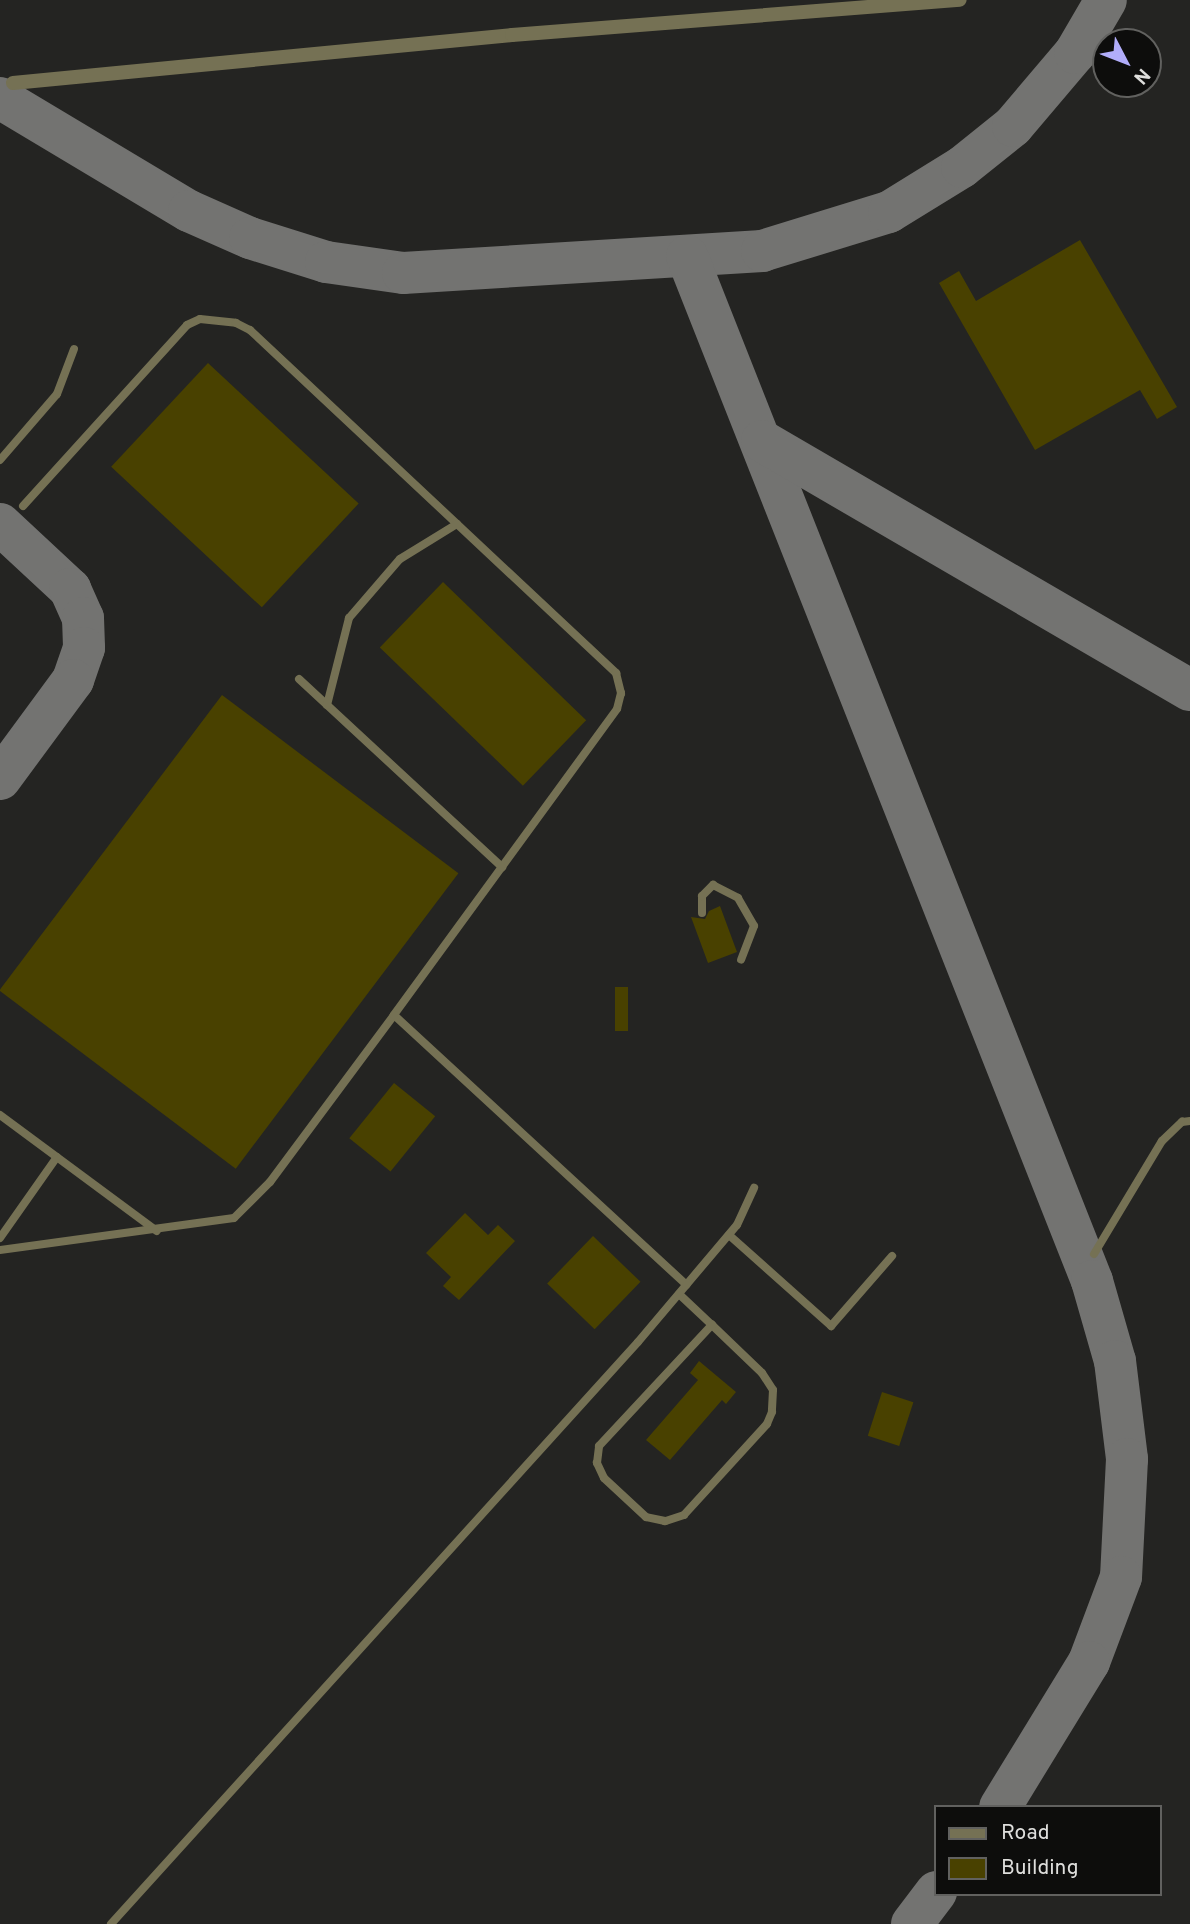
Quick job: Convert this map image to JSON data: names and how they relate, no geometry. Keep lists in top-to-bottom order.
{
  "legend": ["Road", "Building"],
  "north": "bottom right"
}
